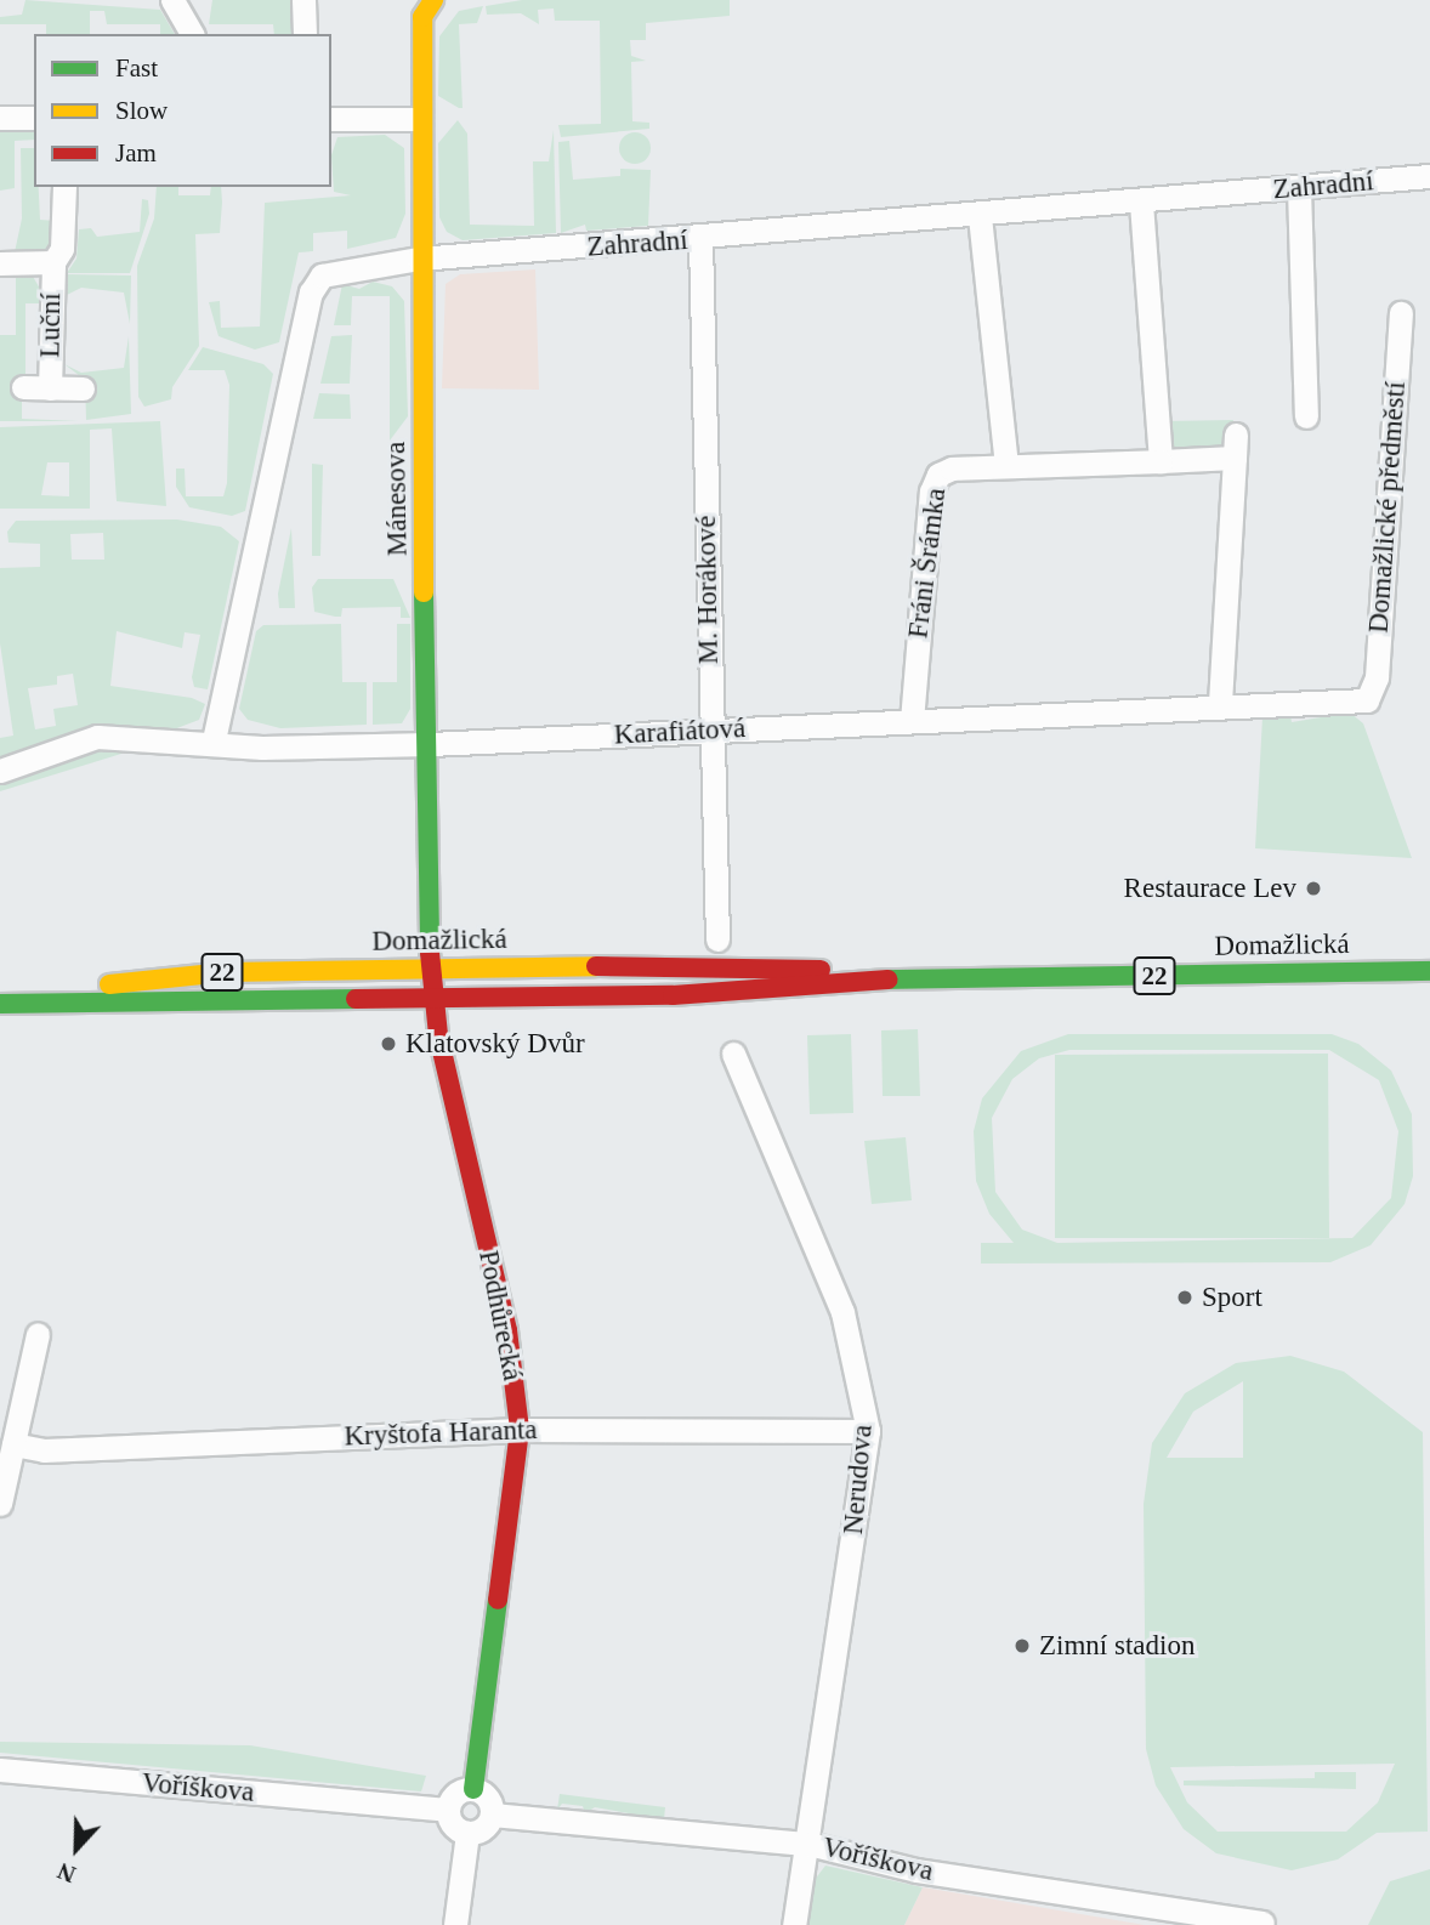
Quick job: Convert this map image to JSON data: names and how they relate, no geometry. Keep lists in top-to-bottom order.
{
  "streets": {
    "main road": [
      "Mánesova",
      "Domažlická",
      "22",
      "Podhůrecká"
    ],
    "street": [
      "Zahradní",
      "Luční",
      "Domažlické předměstí",
      "Fráni Šrámka",
      "M. Horákové",
      "Karafiátová",
      "Kryštofa Haranta",
      "Nerudova",
      "Voříškova"
    ]
  },
  "crossings": [
    ["Zahradní", "Mánesova"],
    ["Zahradní", "M. Horákové"],
    ["Zahradní", "Karafiátová"],
    ["Mánesova", "Karafiátová"],
    ["Mánesova", "Domažlická"],
    ["Mánesova", "Podhůrecká"],
    ["Domažlické předměstí", "Karafiátová"],
    ["Fráni Šrámka", "Karafiátová"],
    ["M. Horákové", "Karafiátová"],
    ["Domažlická", "Podhůrecká"],
    ["Podhůrecká", "Kryštofa Haranta"],
    ["Podhůrecká", "Voříškova"],
    ["Kryštofa Haranta", "Nerudova"],
    ["Nerudova", "Voříškova"]
  ],
  "places": [
    "Restaurace Lev",
    "Klatovský Dvůr",
    "Sport",
    "Zimní stadion"
  ],
  "legend": ["Fast", "Slow", "Jam"],
  "north": "bottom"
}
